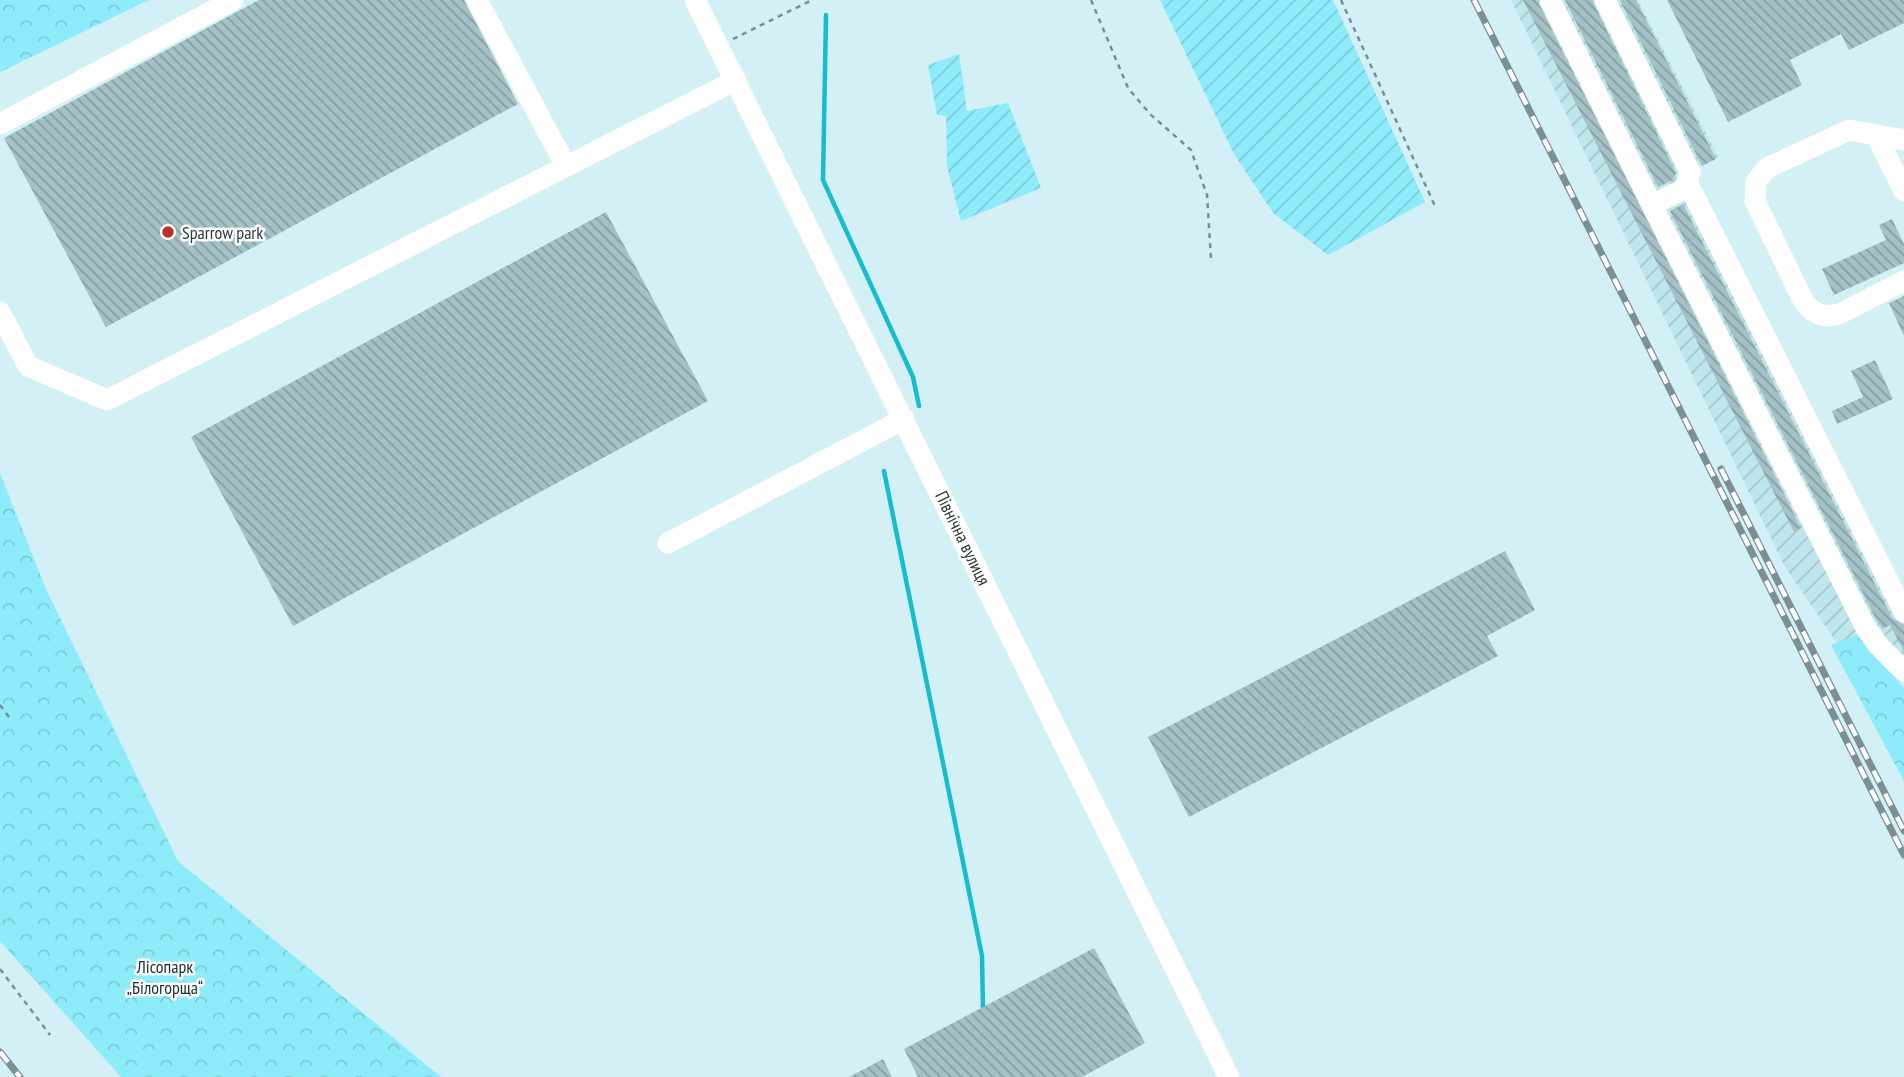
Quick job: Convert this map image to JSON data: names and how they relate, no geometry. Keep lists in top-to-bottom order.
{
  "streets": {
    "street": ["Північна вулиця"]
  },
  "parks": ["Лісопарк „Білогорща“"],
  "places": ["Sparrow park"]
}
